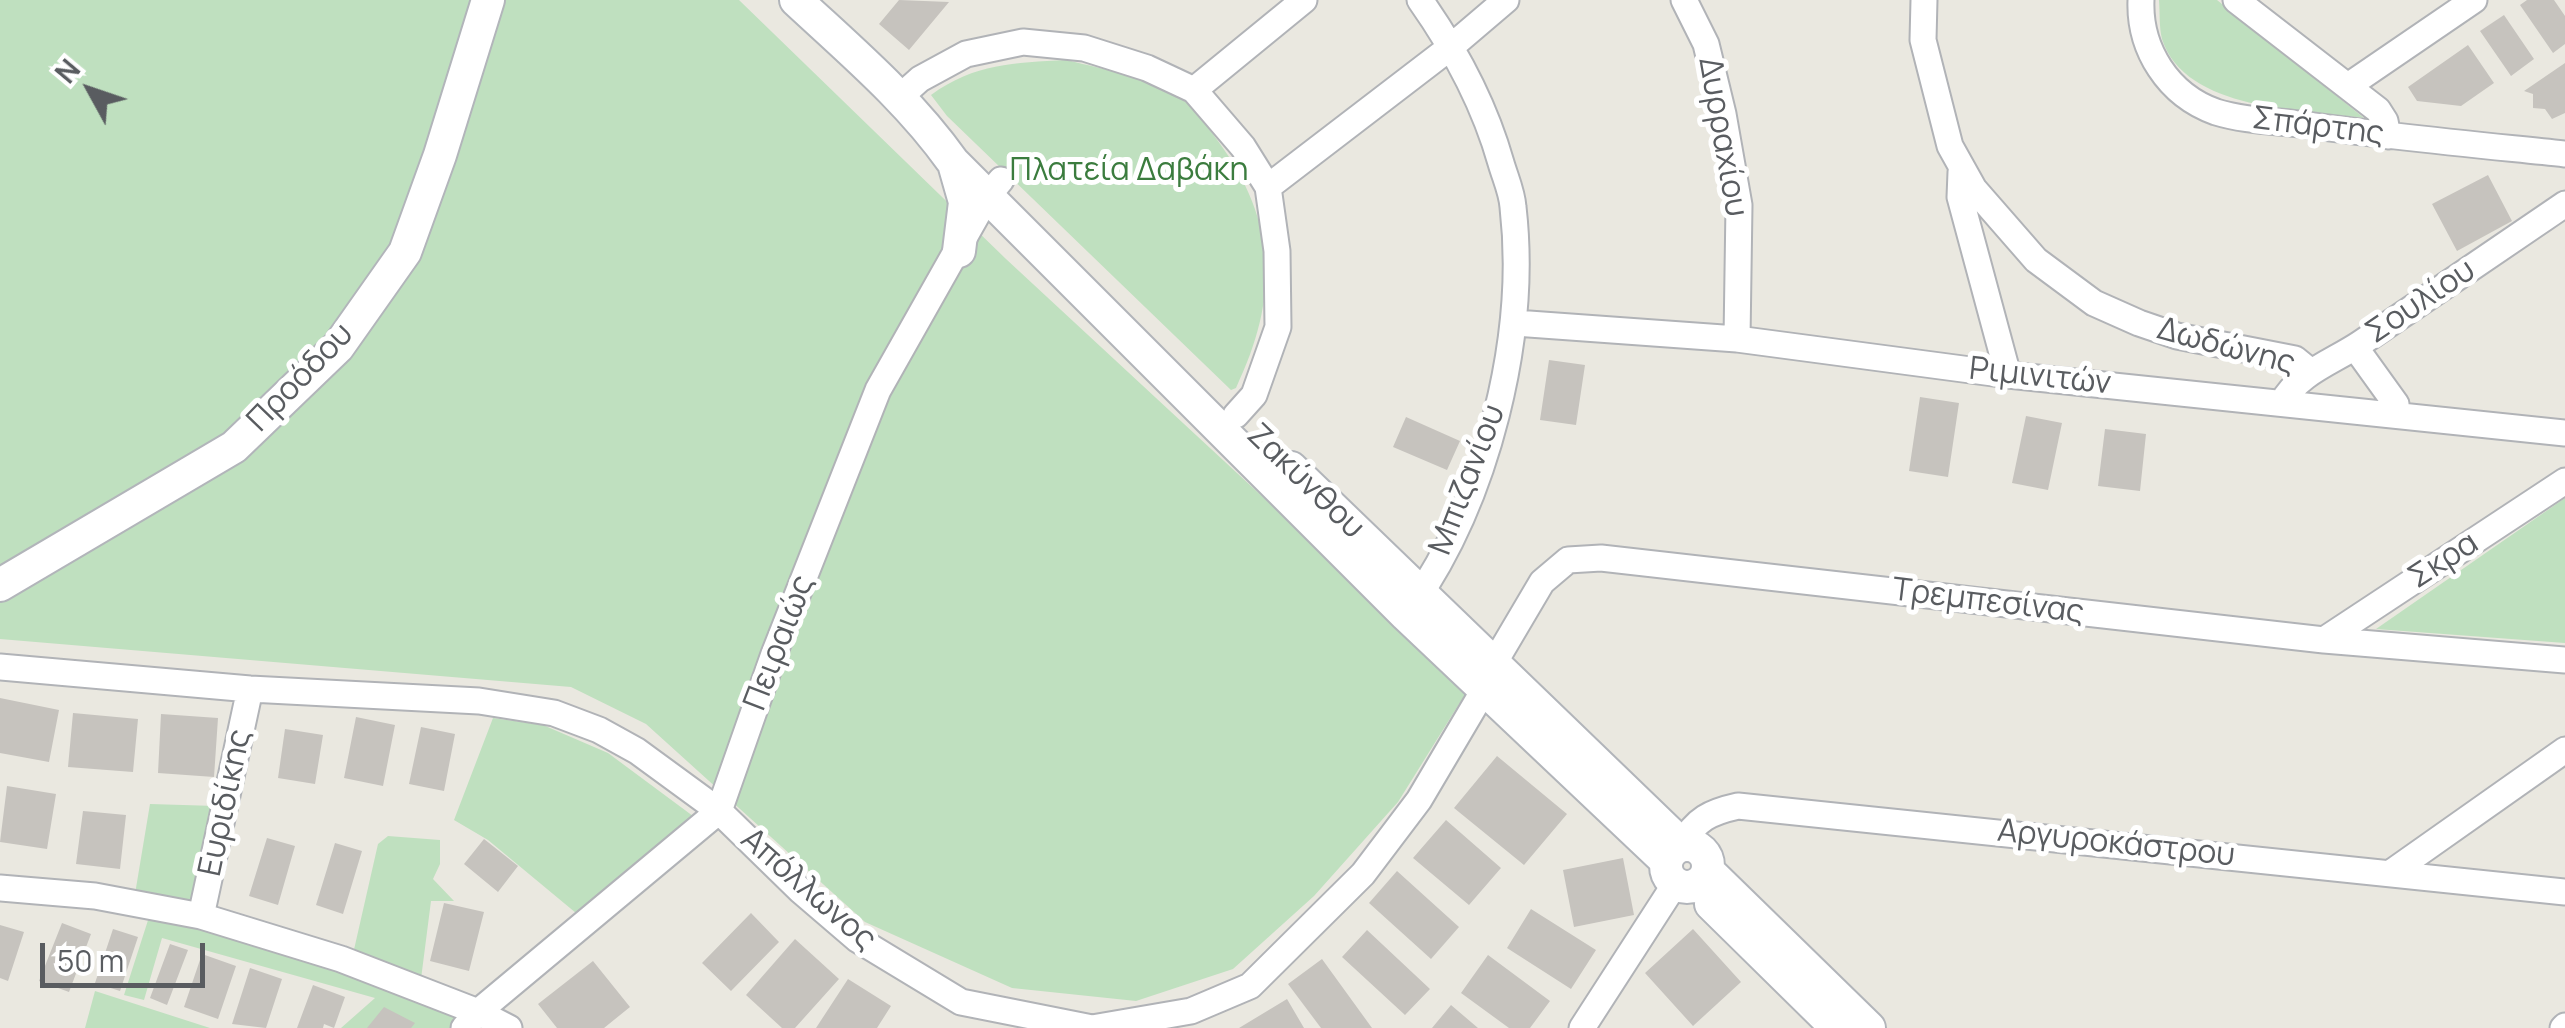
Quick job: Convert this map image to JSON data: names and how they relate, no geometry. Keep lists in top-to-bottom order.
{
  "streets": {
    "street": [
      "Σπάρτης",
      "Δυρραχίου",
      "Σουλίου",
      "Δωδώνης",
      "Ριμινιτών",
      "Προόδου",
      "Μπιζανίου",
      "Ζακύνθου",
      "Σκρα",
      "Τρεμπεσίνας",
      "Πειραιώς",
      "Ευριδίκης",
      "Αργυροκάστρου",
      "Απόλλωνος"
    ]
  },
  "crossings": [
    ["Δυρραχίου", "Ριμινιτών"],
    ["Σουλίου", "Δωδώνης"],
    ["Σουλίου", "Ριμινιτών"],
    ["Δωδώνης", "Ριμινιτών"],
    ["Ριμινιτών", "Μπιζανίου"],
    ["Μπιζανίου", "Ζακύνθου"],
    ["Ζακύνθου", "Τρεμπεσίνας"],
    ["Ζακύνθου", "Πειραιώς"],
    ["Ζακύνθου", "Αργυροκάστρου"],
    ["Ζακύνθου", "Απόλλωνος"],
    ["Σκρα", "Τρεμπεσίνας"],
    ["Τρεμπεσίνας", "Απόλλωνος"],
    ["Πειραιώς", "Απόλλωνος"],
    ["Ευριδίκης", "Απόλλωνος"]
  ],
  "parks": ["Πλατεία Δαβάκη"],
  "scale_bar": "50 m",
  "north": "top left"
}
